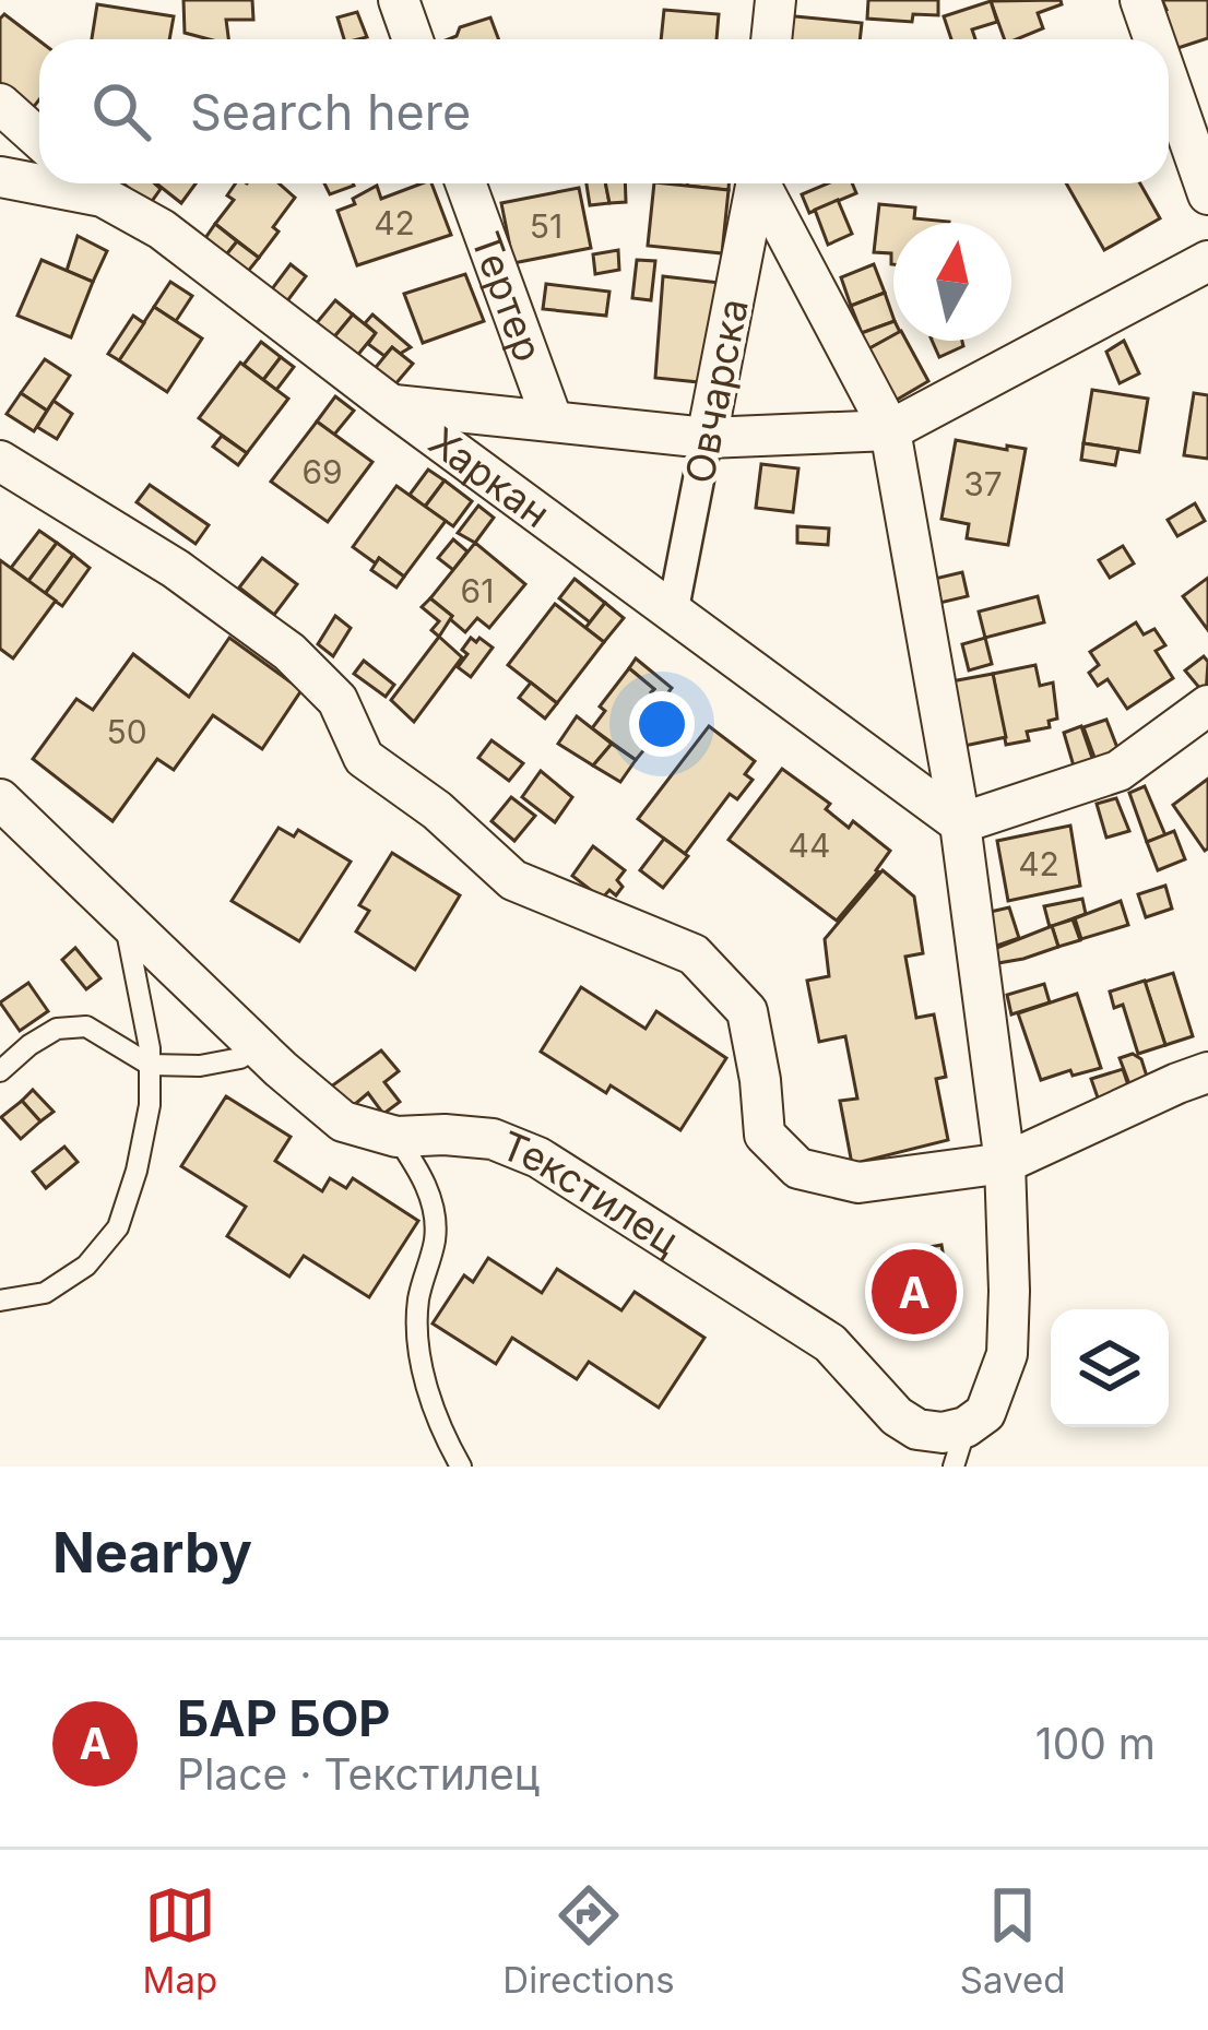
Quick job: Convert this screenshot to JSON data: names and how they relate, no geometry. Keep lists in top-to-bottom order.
{
  "streets": {
    "street": [
      "Тертер",
      "Овчарска",
      "Харкан",
      "Текстилец"
    ]
  },
  "crossings": [
    ["Овчарска", "Харкан"]
  ],
  "house_numbers": [
    "42",
    "51",
    "69",
    "37",
    "61",
    "50",
    "44",
    "42"
  ],
  "north": "top",
  "page": {
    "search": "Search here",
    "pins": "A",
    "heading": "Nearby",
    "list": [
      {
        "mark": "A",
        "name": "БАР БОР",
        "note": "Place · Текстилец",
        "value": "100 m"
      }
    ],
    "nav": ["Map", "Directions", "Saved"]
  }
}
